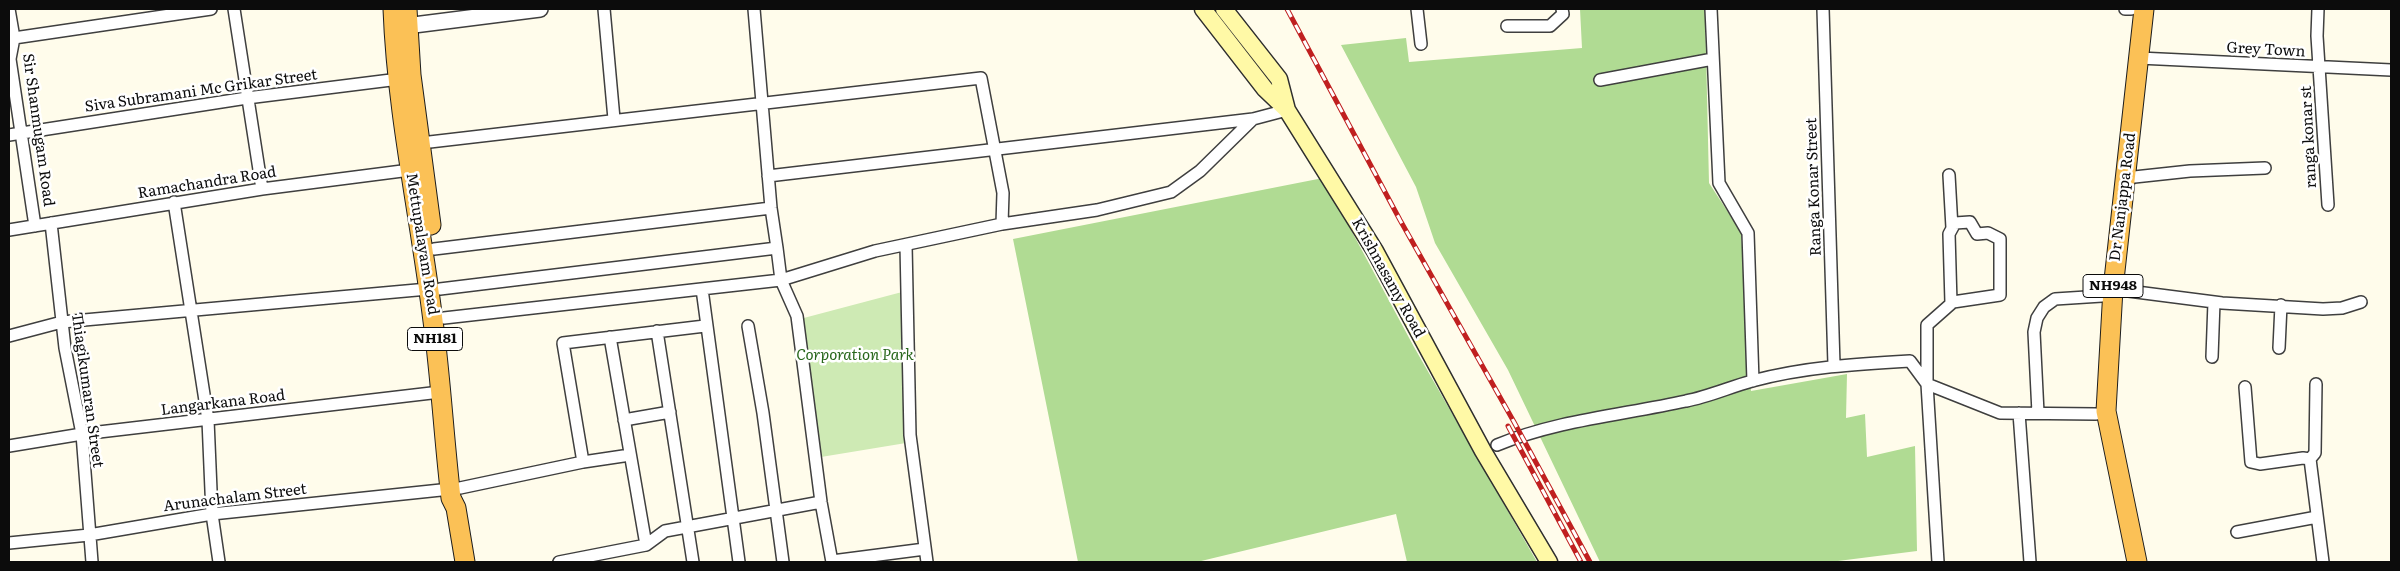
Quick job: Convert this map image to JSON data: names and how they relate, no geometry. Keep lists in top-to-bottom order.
{
  "streets": {
    "highway": [
      "Dr Nanjappa Road",
      "Mettupalayam Road",
      "NH948",
      "NH181"
    ],
    "main road": ["Krishnasamy Road"],
    "street": [
      "Grey Town",
      "Siva Subramani Mc Grikar Street",
      "Sir Shanmugam Road",
      "ranga konar st",
      "Ramachandra Road",
      "Ranga Konar Street",
      "Thiagikumaran Street",
      "Langarkana Road",
      "Arunachalam Street"
    ]
  },
  "crossings": [
    ["Grey Town", "ranga konar st"],
    ["Grey Town", "Dr Nanjappa Road"],
    ["Siva Subramani Mc Grikar Street", "Sir Shanmugam Road"],
    ["Siva Subramani Mc Grikar Street", "Mettupalayam Road"],
    ["Sir Shanmugam Road", "Ramachandra Road"],
    ["Ramachandra Road", "Mettupalayam Road"],
    ["Ramachandra Road", "Thiagikumaran Street"],
    ["Mettupalayam Road", "Langarkana Road"],
    ["Mettupalayam Road", "Arunachalam Street"],
    ["Thiagikumaran Street", "Langarkana Road"],
    ["Thiagikumaran Street", "Arunachalam Street"]
  ],
  "parks": ["Corporation Park"]
}
